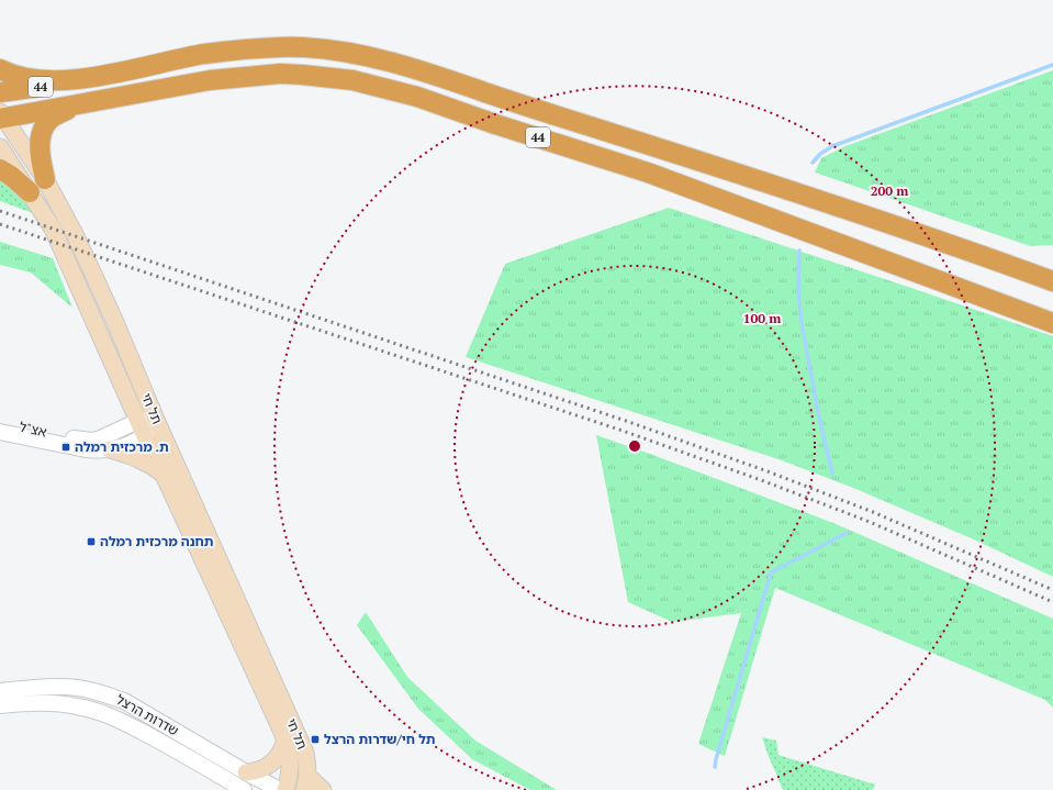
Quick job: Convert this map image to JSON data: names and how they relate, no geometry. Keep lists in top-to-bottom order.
{
  "streets": {
    "highway": ["44"],
    "main road": ["תל חי"],
    "street": ["אצ\"ל", "שדרות הרצל"]
  },
  "crossings": [
    ["44", "תל חי"],
    ["תל חי", "אצ\"ל"]
  ],
  "places": {
    "transit": ["ת. מרכזית רמלה", "תחנה מרכזית רמלה", "תל חי/שדרות הרצל"]
  },
  "rings": ["200 m", "100 m"]
}
